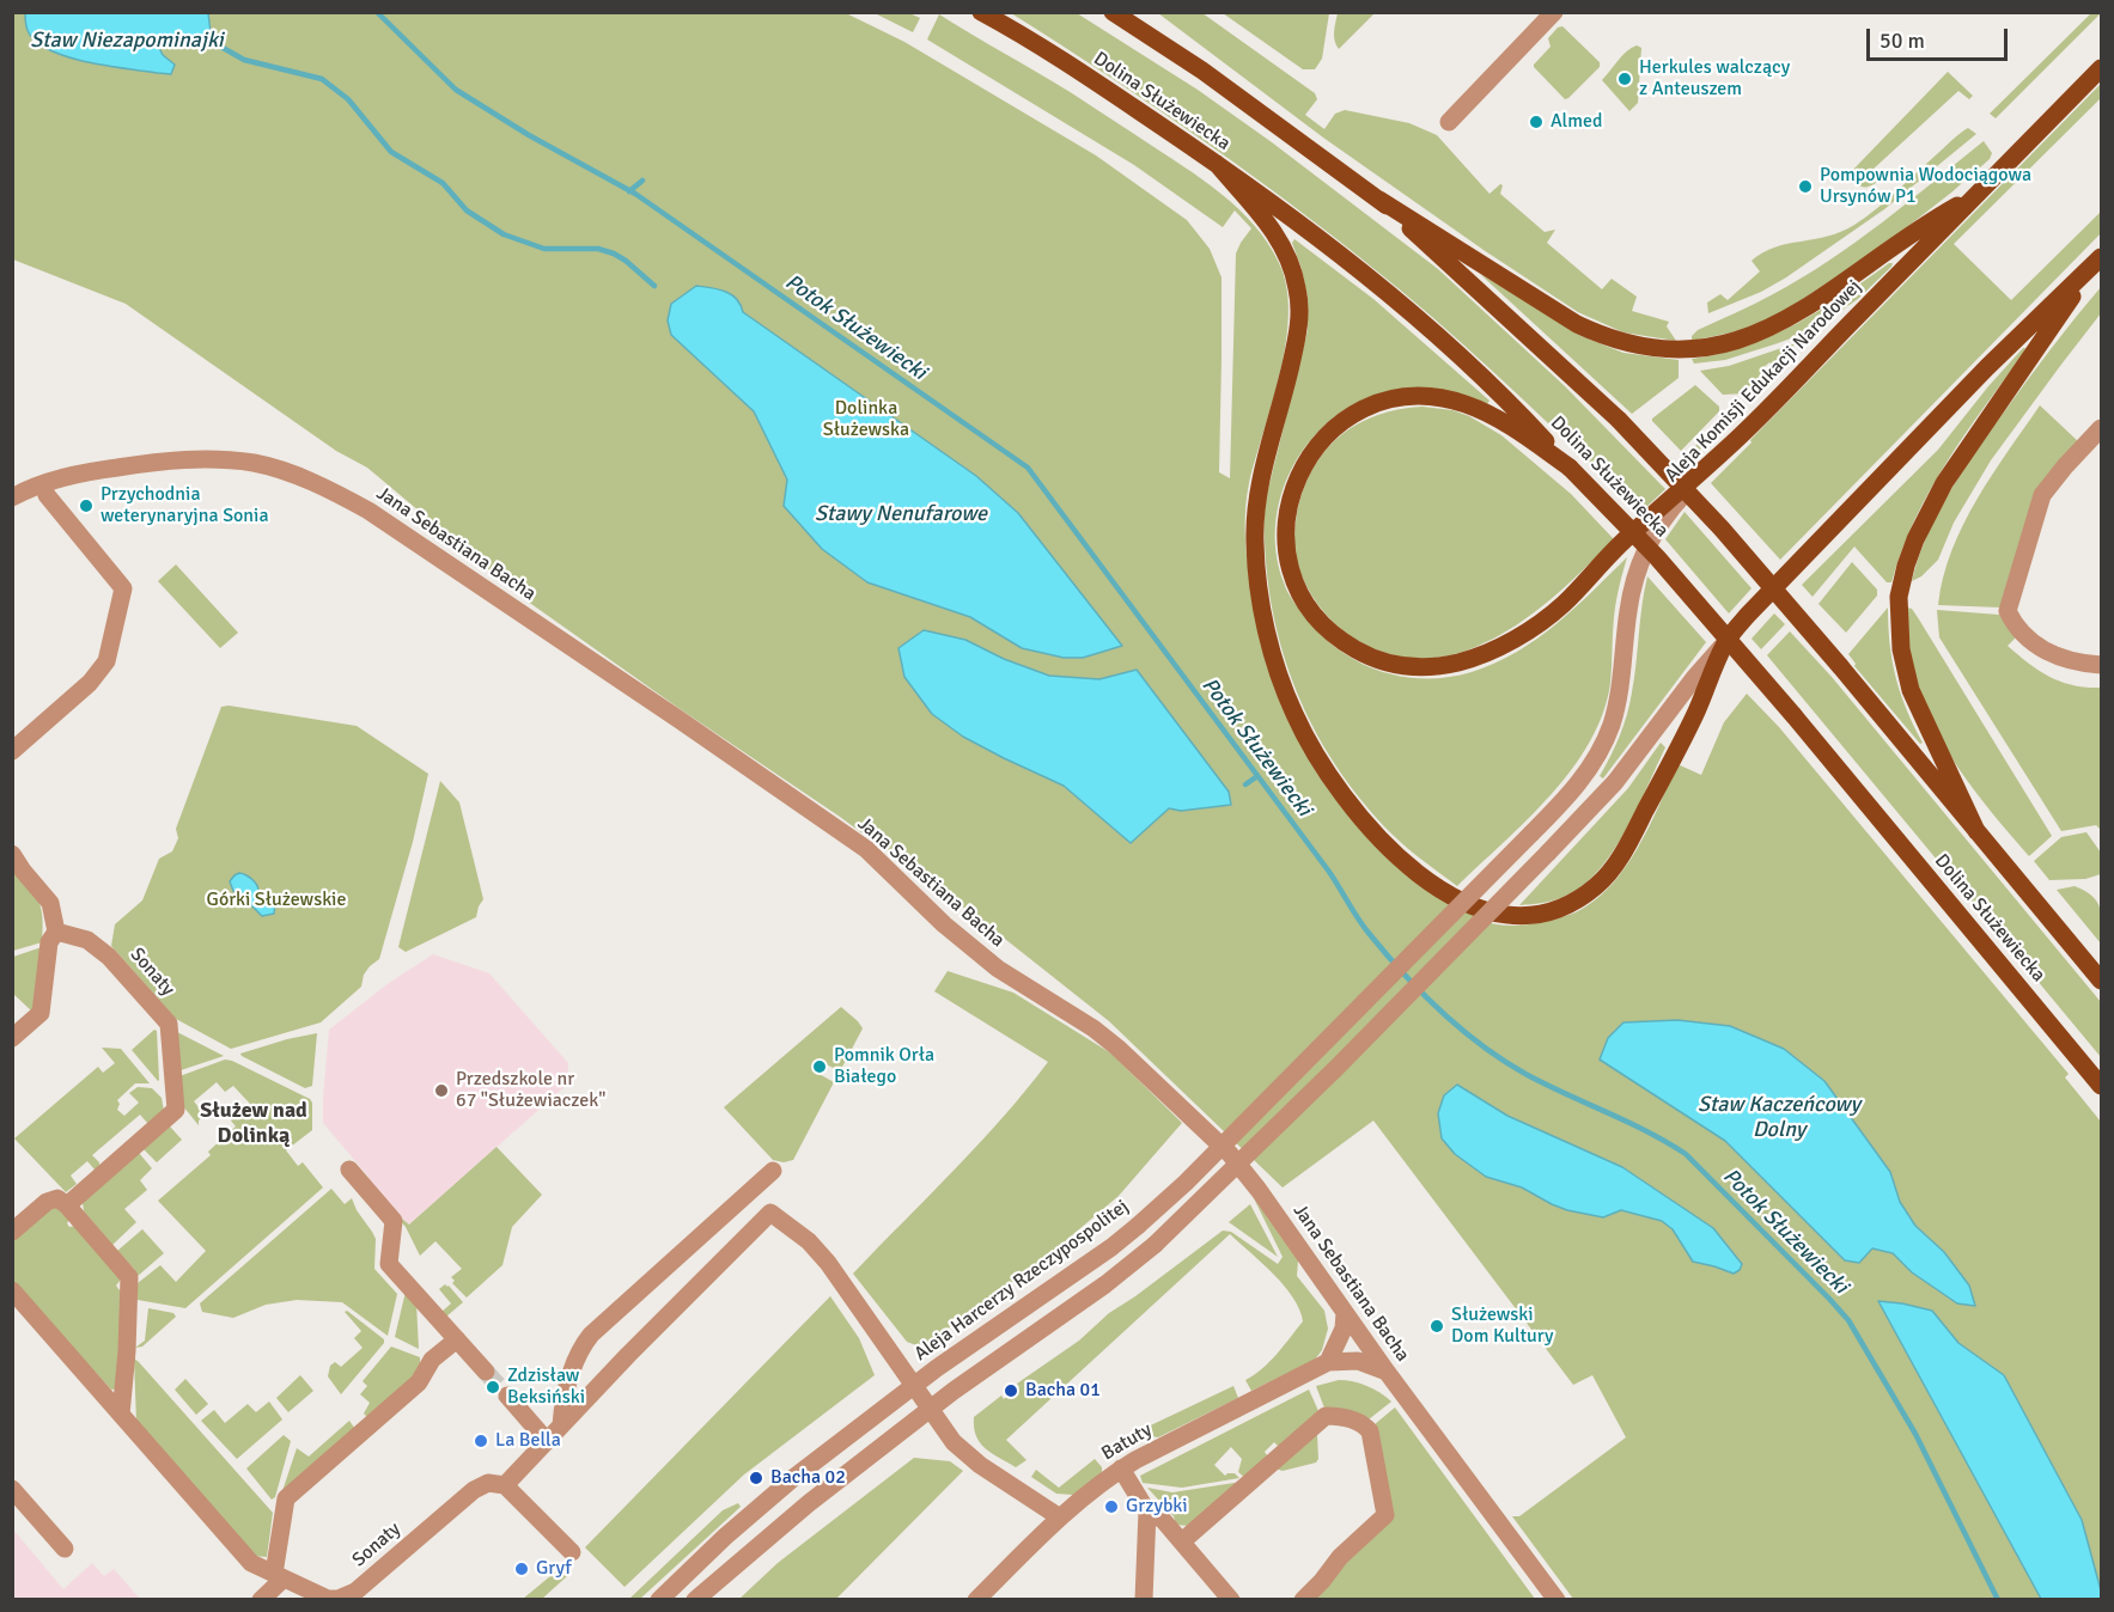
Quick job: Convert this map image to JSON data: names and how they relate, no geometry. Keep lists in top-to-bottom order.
{
  "streets": {
    "main road": ["Dolina Służewiecka", "Aleja Komisji Edukacji Narodowej"],
    "street": [
      "Jana Sebastiana Bacha",
      "Sonaty",
      "Aleja Harcerzy Rzeczypospolitej",
      "Batuty"
    ]
  },
  "crossings": [
    ["Aleja Komisji Edukacji Narodowej", "Aleja Harcerzy Rzeczypospolitej"],
    ["Jana Sebastiana Bacha", "Batuty"]
  ],
  "districts": ["Służew nad Dolinką"],
  "water": [
    "Staw Niezapominajki",
    "Potok Służewiecki",
    "Stawy Nenufarowe",
    "Staw Kaczeńcowy Dolny"
  ],
  "parks": ["Dolinka Służewska", "Górki Służewskie"],
  "places": [
    "Herkules walczący z Anteuszem",
    "Almed",
    "Pompownia Wodociągowa Ursynów P1",
    "Przychodnia weterynaryjna Sonia",
    "Pomnik Orła Białego",
    "Przedszkole nr 67 \"Służewiaczek\"",
    "Służewski Dom Kultury",
    "Zdzisław Beksiński",
    "Bacha 01",
    "La Bella",
    "Bacha 02",
    "Grzybki",
    "Gryf"
  ],
  "scale_bar": "50 m"
}
